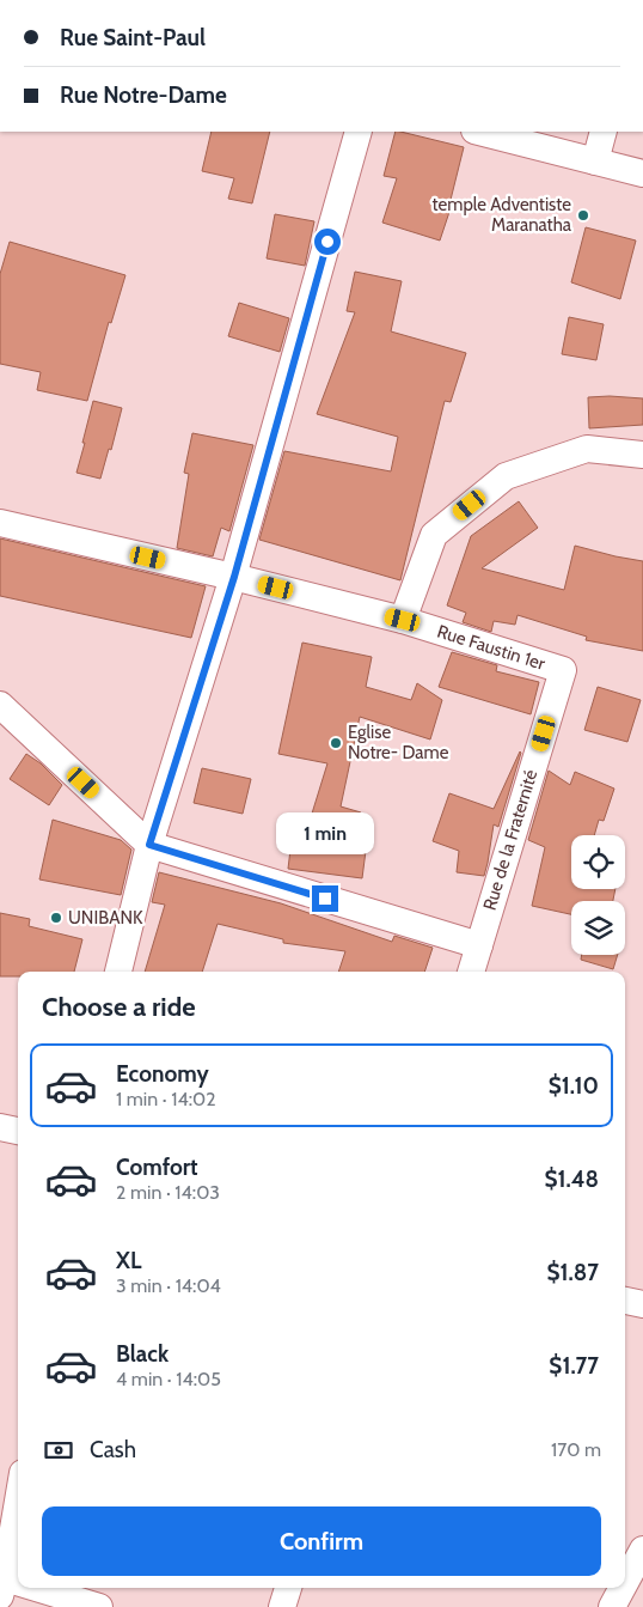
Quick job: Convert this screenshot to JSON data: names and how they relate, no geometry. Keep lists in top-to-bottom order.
{
  "streets": {
    "street": ["Rue Faustin 1er", "Rue de la Fraternité"]
  },
  "crossings": [
    ["Rue Faustin 1er", "Rue de la Fraternité"]
  ],
  "places": ["temple Adventiste Maranatha", "Eglise Notre- Dame", "UNIBANK"],
  "page": {
    "banner": ["Rue Saint-Paul", "Rue Notre-Dame"],
    "bubble": "1 min",
    "heading": "Choose a ride",
    "list": [
      {
        "name": "Economy",
        "note": "1 min · 14:02",
        "value": "$1.10"
      },
      {
        "name": "Comfort",
        "note": "2 min · 14:03",
        "value": "$1.48"
      },
      {
        "name": "XL",
        "note": "3 min · 14:04",
        "value": "$1.87"
      },
      {
        "name": "Black",
        "note": "4 min · 14:05",
        "value": "$1.77"
      }
    ],
    "pay": ["Cash", "170 m"],
    "buttons": "Confirm"
  }
}
